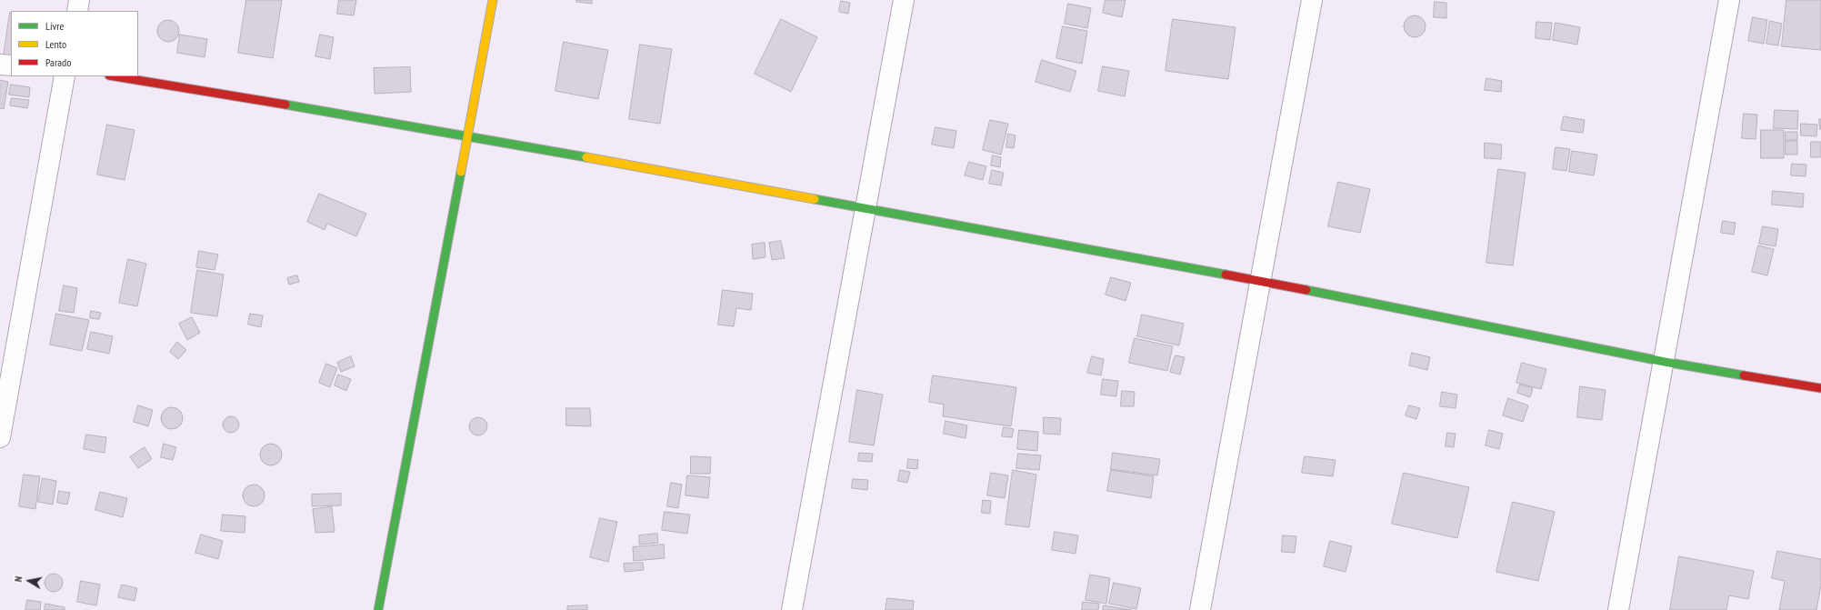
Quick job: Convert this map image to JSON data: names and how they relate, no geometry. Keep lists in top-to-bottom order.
{
  "legend": ["Livre", "Lento", "Parado"],
  "north": "left"
}
